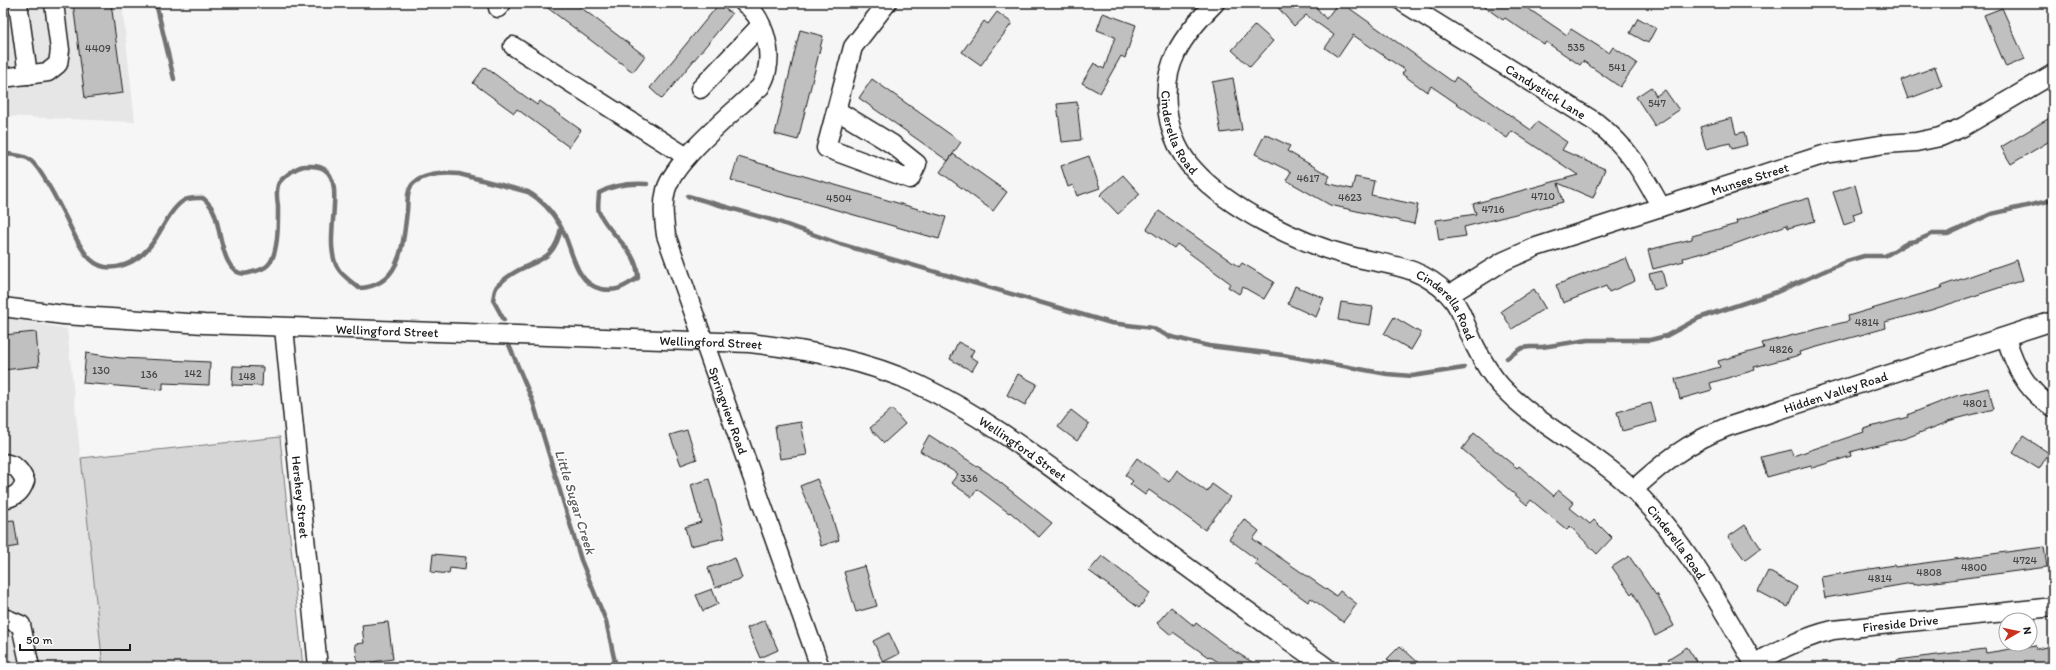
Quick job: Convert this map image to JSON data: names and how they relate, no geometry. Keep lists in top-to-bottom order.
{
  "streets": {
    "street": [
      "Candystick Lane",
      "Cinderella Road",
      "Munsee Street",
      "Wellingford Street",
      "Hidden Valley Road",
      "Springview Road",
      "Hershey Street",
      "Fireside Drive"
    ]
  },
  "crossings": [
    ["Candystick Lane", "Munsee Street"],
    ["Cinderella Road", "Munsee Street"],
    ["Cinderella Road", "Hidden Valley Road"],
    ["Cinderella Road", "Fireside Drive"],
    ["Wellingford Street", "Springview Road"],
    ["Wellingford Street", "Hershey Street"]
  ],
  "water": ["Little Sugar Creek"],
  "house_numbers": [
    "535",
    "4409",
    "541",
    "547",
    "4617",
    "4710",
    "4623",
    "4504",
    "4716",
    "4814",
    "4826",
    "130",
    "142",
    "136",
    "148",
    "4801",
    "336",
    "4724",
    "4800",
    "4808",
    "4814"
  ],
  "scale_bar": "50 m",
  "north": "right"
}
